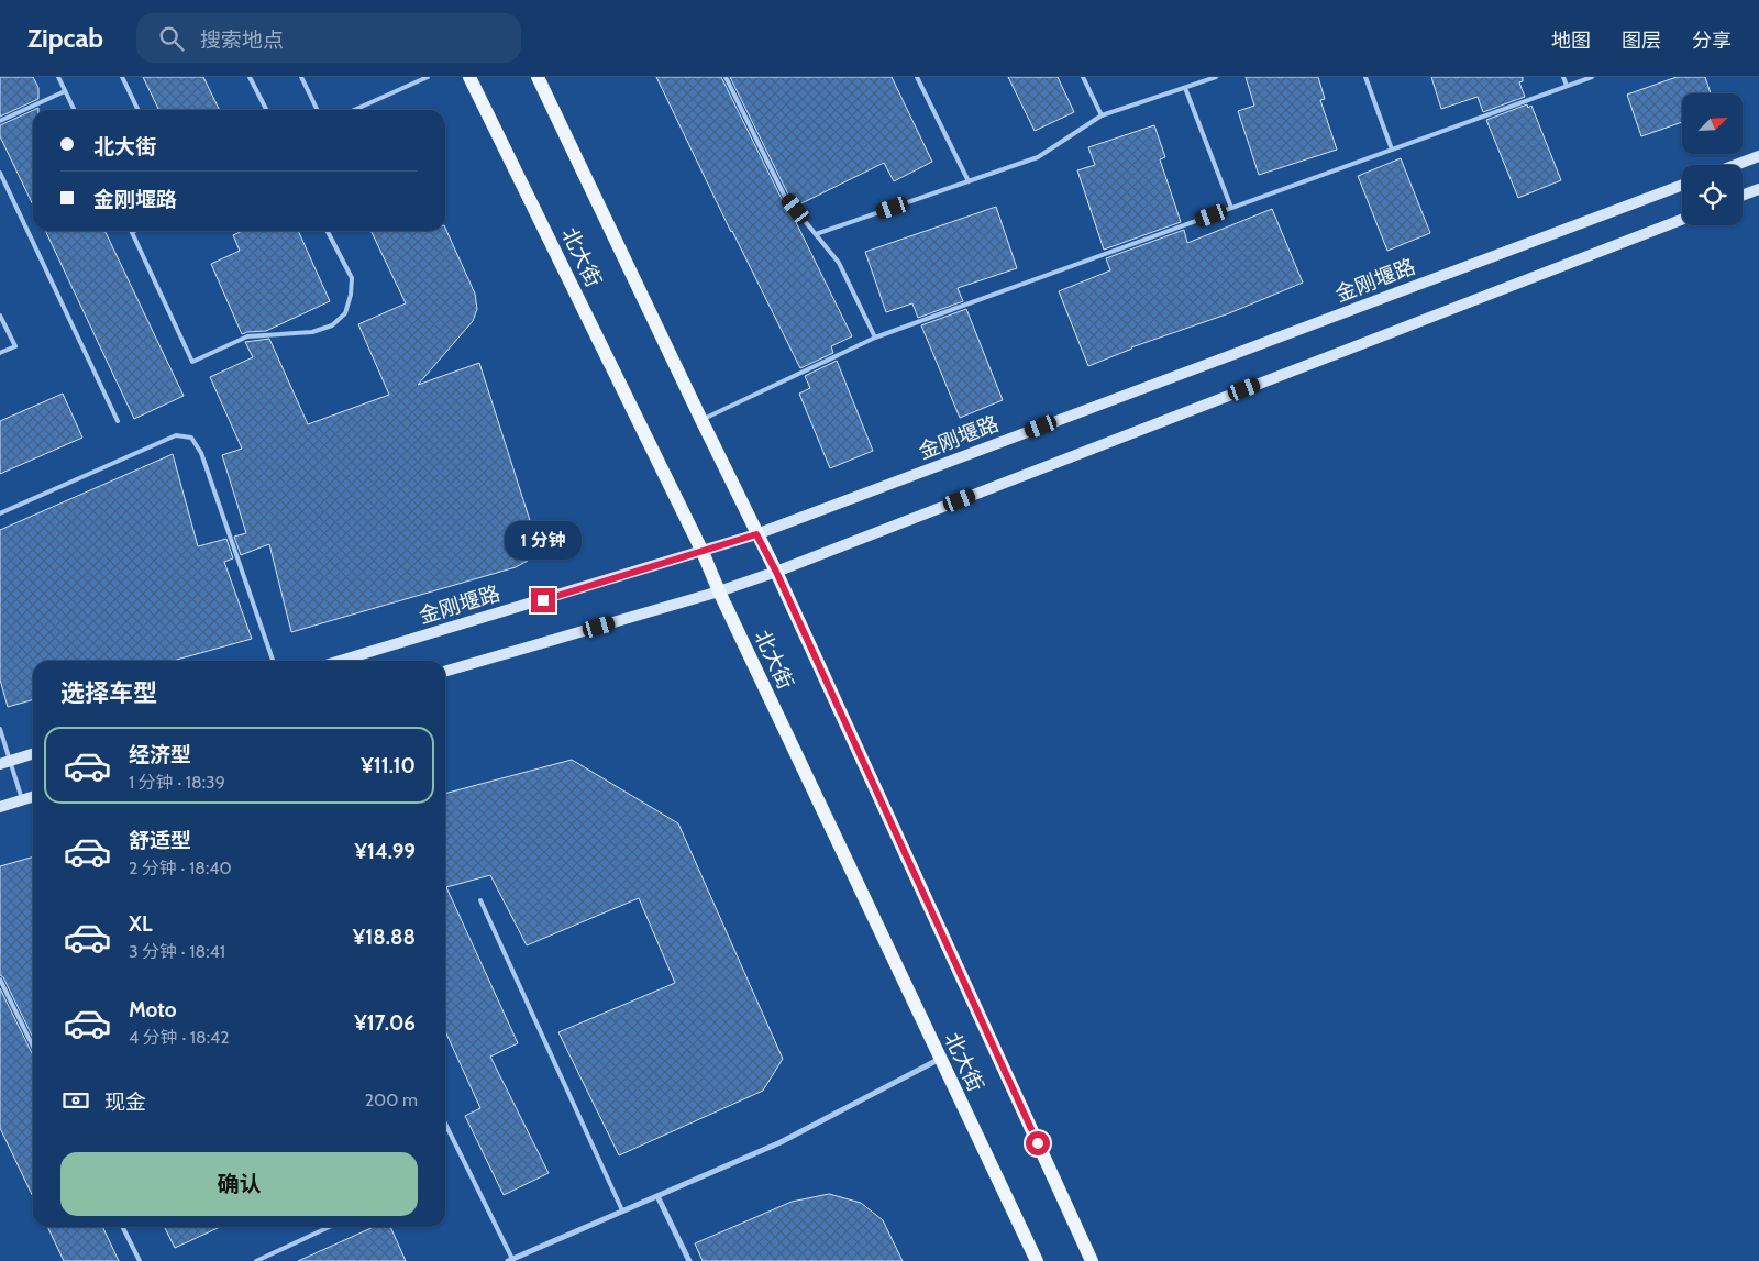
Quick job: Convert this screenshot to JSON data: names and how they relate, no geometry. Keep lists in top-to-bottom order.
{
  "streets": {
    "main road": ["北大街", "金刚堰路"]
  },
  "crossings": [
    ["北大街", "金刚堰路"]
  ],
  "north": "top right",
  "page": {
    "header": "Zipcab",
    "search": "搜索地点",
    "nav": ["地图", "图层", "分享"],
    "banner": ["北大街", "金刚堰路"],
    "bubble": "1 分钟",
    "heading": "选择车型",
    "list": [
      {
        "name": "经济型",
        "note": "1 分钟 · 18:39",
        "value": "¥11.10"
      },
      {
        "name": "舒适型",
        "note": "2 分钟 · 18:40",
        "value": "¥14.99"
      },
      {
        "name": "XL",
        "note": "3 分钟 · 18:41",
        "value": "¥18.88"
      },
      {
        "name": "Moto",
        "note": "4 分钟 · 18:42",
        "value": "¥17.06"
      }
    ],
    "pay": ["现金", "200 m"],
    "buttons": "确认"
  }
}
